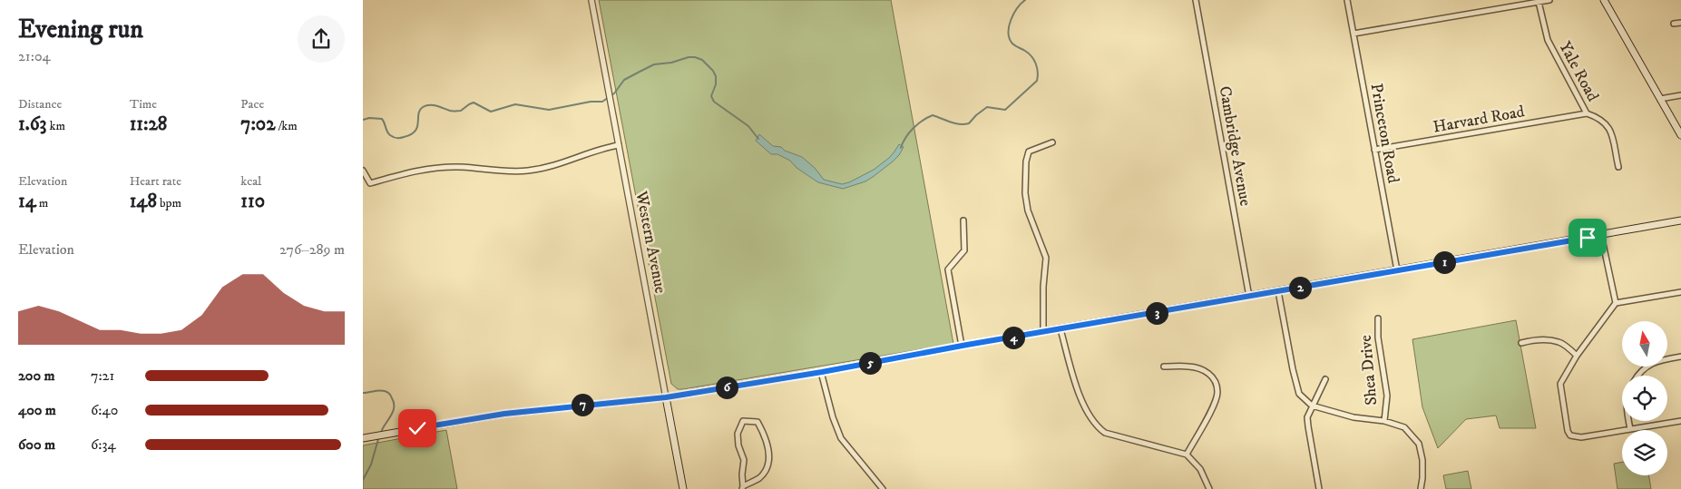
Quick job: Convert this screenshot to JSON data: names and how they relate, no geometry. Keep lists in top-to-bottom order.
{
  "streets": {
    "main road": ["Western Avenue"],
    "street": [
      "Yale Road",
      "Harvard Road",
      "Princeton Road",
      "Cambridge Avenue",
      "Shea Drive"
    ]
  },
  "crossings": [
    ["Yale Road", "Harvard Road"],
    ["Harvard Road", "Princeton Road"]
  ],
  "north": "top",
  "page": {
    "heading": ["Evening run", "21:04"],
    "stats": [
      ["Distance", "1.63 km"],
      ["Time", "11:28"],
      ["Pace", "7:02 /km"],
      ["Elevation", "14 m"],
      ["Heart rate", "148 bpm"],
      ["kcal", "110"]
    ],
    "chart": ["Elevation", "276–289 m"],
    "pins": [
      "1",
      "2",
      "3",
      "4",
      "5",
      "6",
      "7"
    ],
    "list": [
      {
        "name": "200 m",
        "note": "7:21"
      },
      {
        "name": "400 m",
        "note": "6:40"
      },
      {
        "name": "600 m",
        "note": "6:34"
      }
    ]
  }
}
